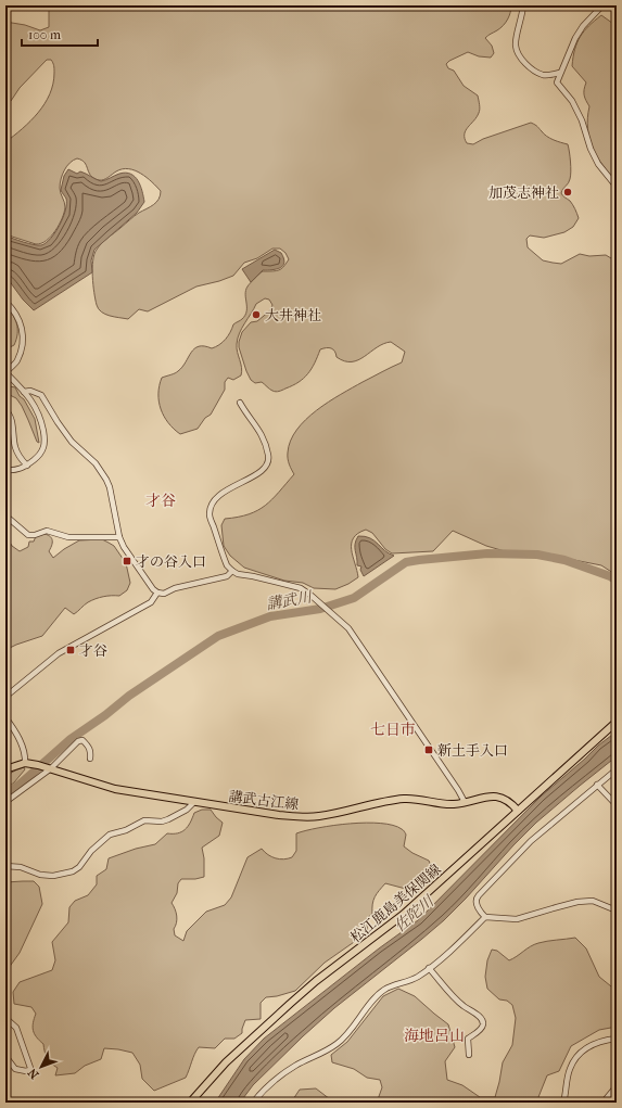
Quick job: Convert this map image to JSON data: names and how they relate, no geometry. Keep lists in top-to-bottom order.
{
  "streets": {
    "main road": ["講武古江線", "松江鹿島美保関線"]
  },
  "crossings": [
    ["講武古江線", "松江鹿島美保関線"]
  ],
  "districts": ["才谷", "七日市", "海地呂山"],
  "water": ["講武川", "佐陀川"],
  "places": {
    "other": ["加茂志神社", "大井神社"],
    "transit": ["才の谷入口", "才谷", "新土手入口"]
  },
  "scale_bar": "100 m",
  "north": "bottom left"
}
